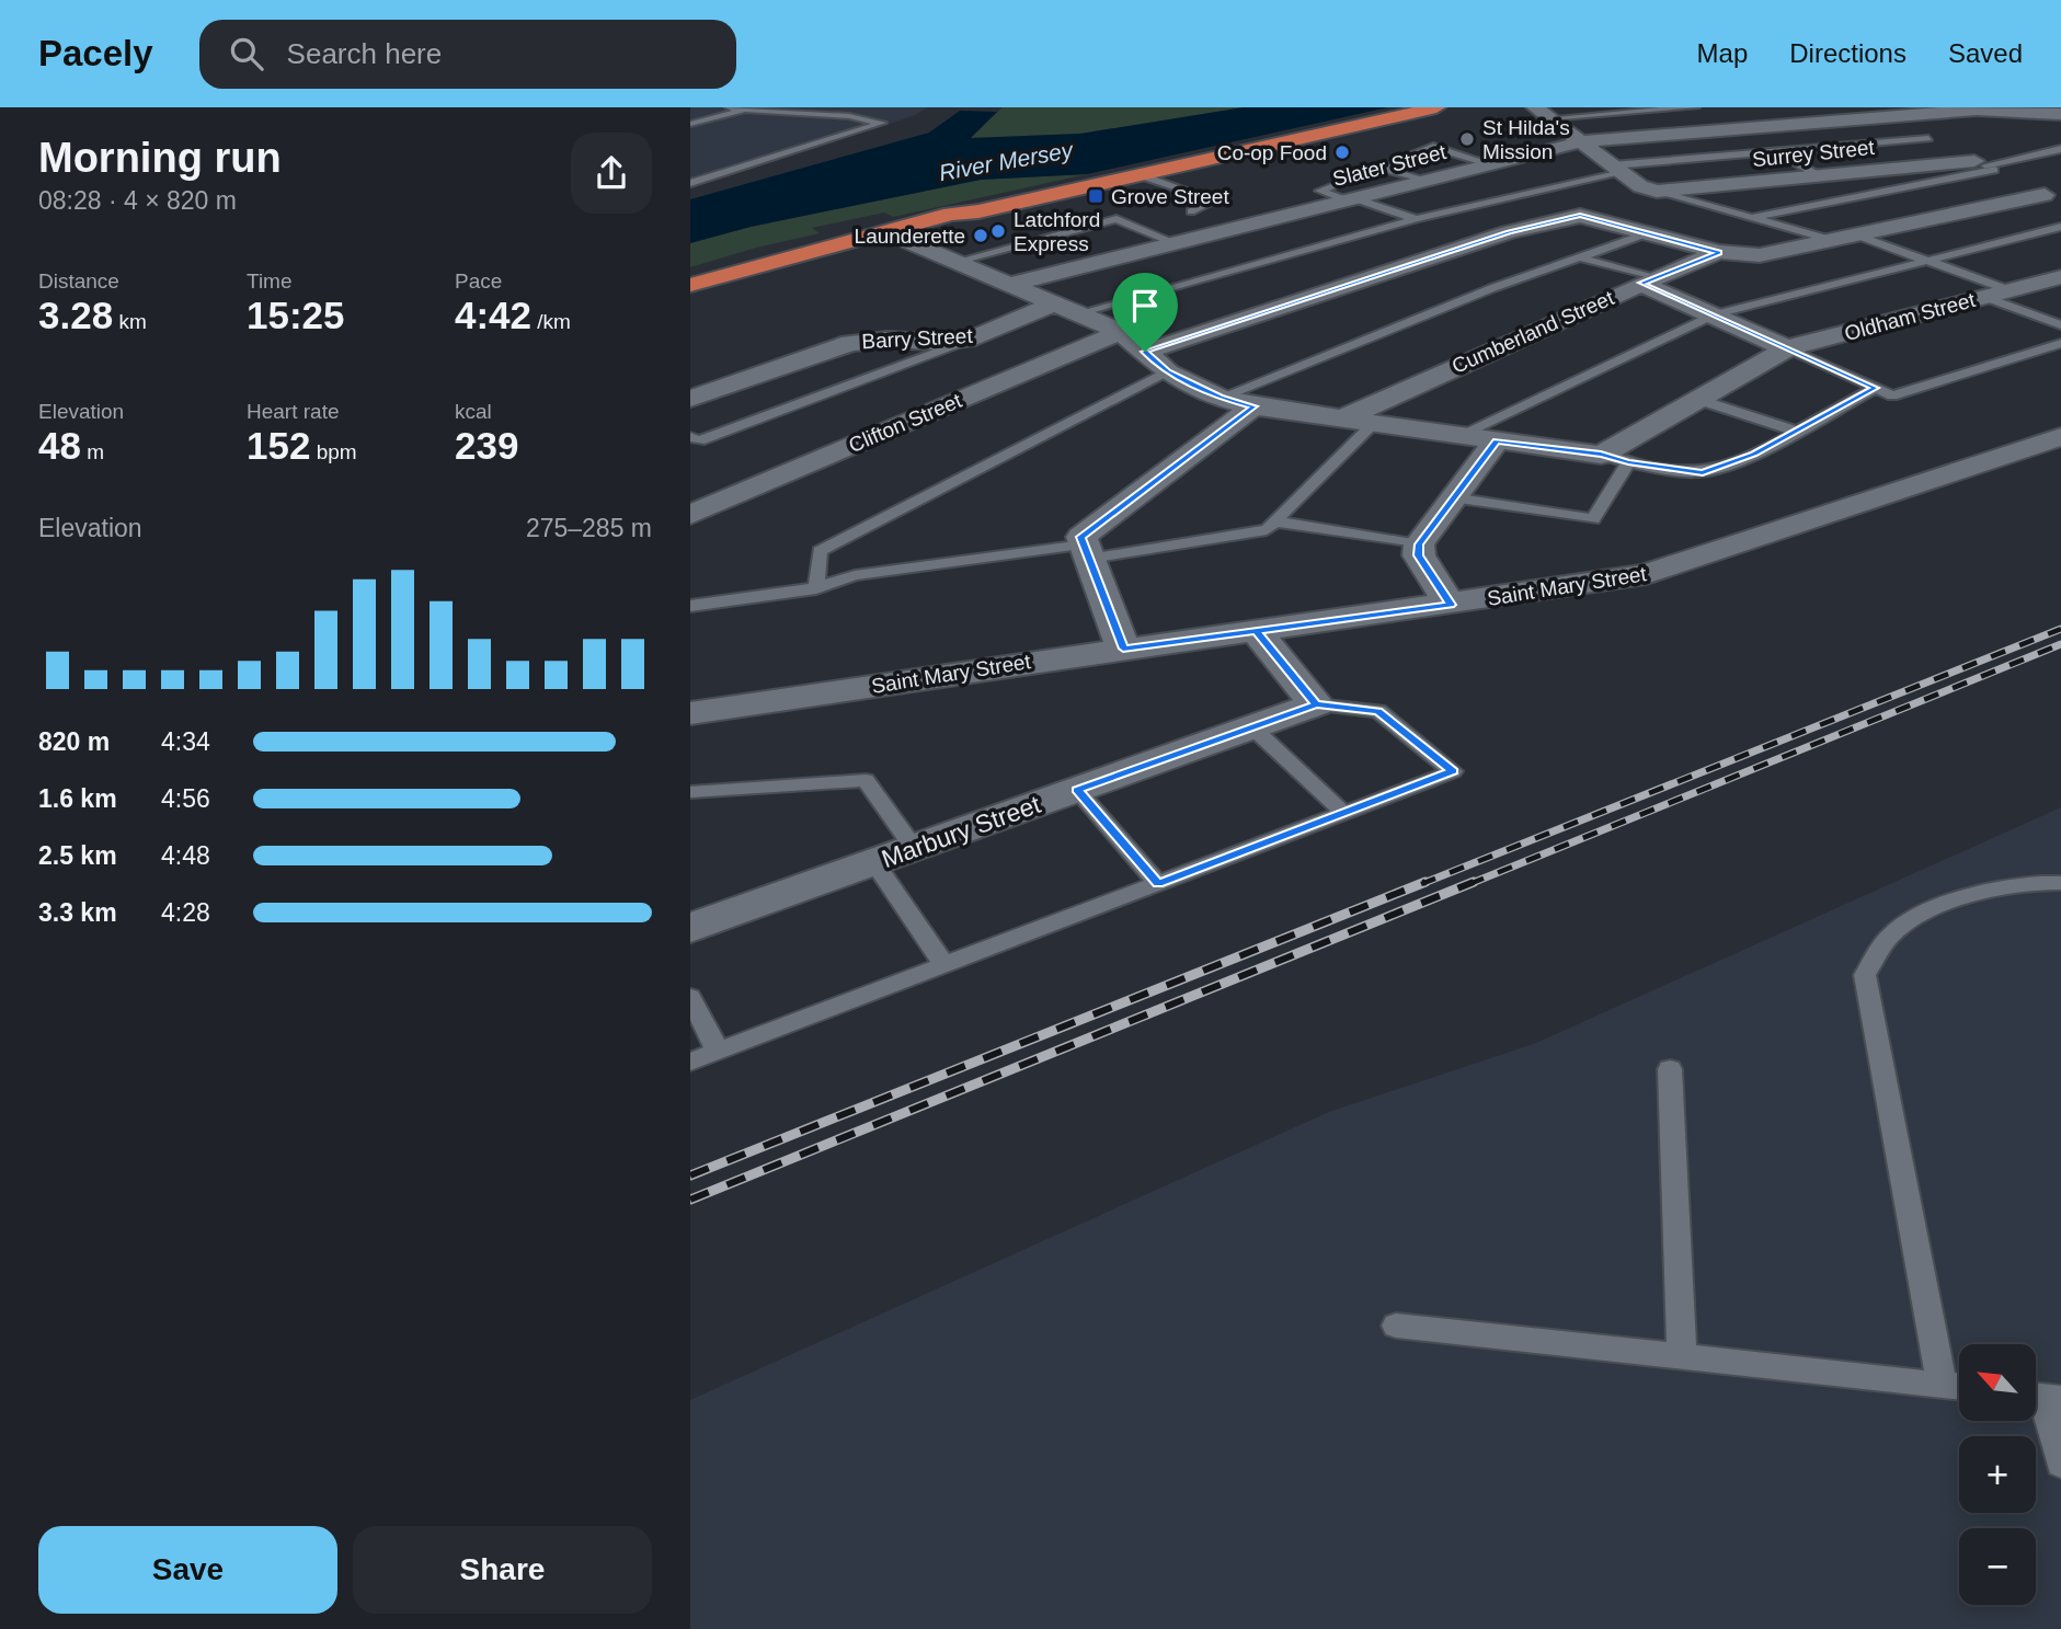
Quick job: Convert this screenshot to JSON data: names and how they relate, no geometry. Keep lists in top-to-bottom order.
{
  "streets": {
    "street": [
      "Surrey Street",
      "Slater Street",
      "Oldham Street",
      "Cumberland Street",
      "Barry Street",
      "Clifton Street",
      "Saint Mary Street",
      "Marbury Street"
    ]
  },
  "water": ["River Mersey"],
  "places": {
    "other": [
      "St Hilda's Mission",
      "Co-op Food",
      "Latchford Express",
      "Launderette"
    ],
    "transit": ["Grove Street"]
  },
  "north": "top left",
  "page": {
    "header": "Pacely",
    "search": "Search here",
    "nav": ["Map", "Directions", "Saved"],
    "heading": ["Morning run", "08:28 · 4 × 820 m"],
    "stats": [
      ["Distance", "3.28 km"],
      ["Time", "15:25"],
      ["Pace", "4:42 /km"],
      ["Elevation", "48 m"],
      ["Heart rate", "152 bpm"],
      ["kcal", "239"]
    ],
    "chart": ["Elevation", "275–285 m"],
    "list": [
      {
        "name": "820 m",
        "note": "4:34"
      },
      {
        "name": "1.6 km",
        "note": "4:56"
      },
      {
        "name": "2.5 km",
        "note": "4:48"
      },
      {
        "name": "3.3 km",
        "note": "4:28"
      }
    ],
    "map_buttons": ["+", "−"],
    "buttons": ["Save", "Share"]
  }
}
